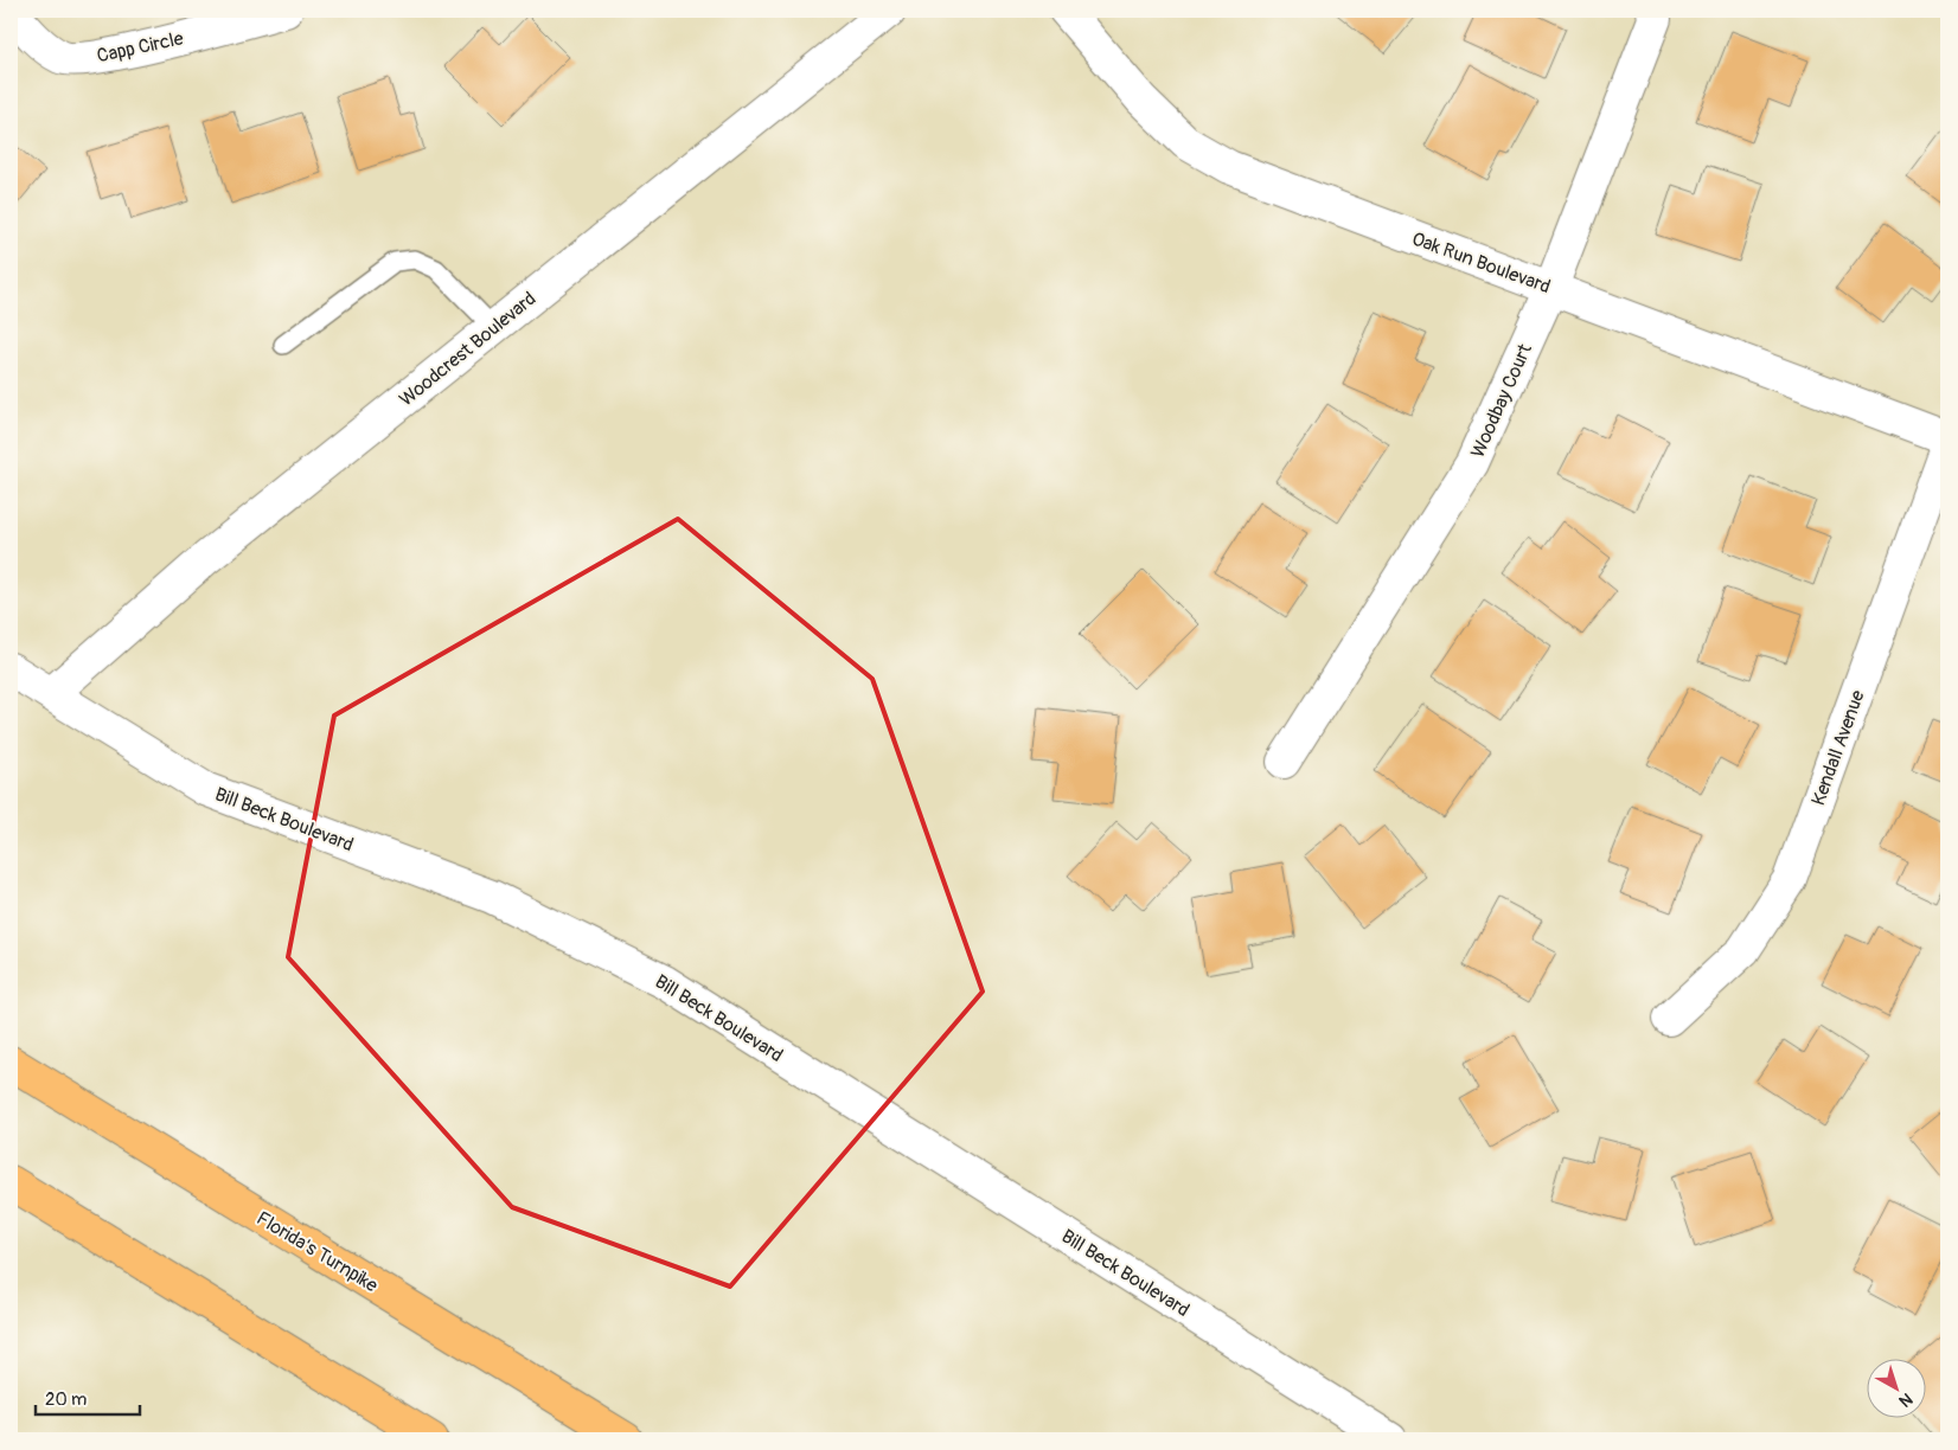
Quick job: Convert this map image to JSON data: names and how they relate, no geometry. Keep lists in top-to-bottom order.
{
  "streets": {
    "highway": ["Florida's Turnpike"],
    "street": [
      "Capp Circle",
      "Oak Run Boulevard",
      "Woodcrest Boulevard",
      "Woodbay Court",
      "Kendall Avenue",
      "Bill Beck Boulevard"
    ]
  },
  "crossings": [
    ["Oak Run Boulevard", "Woodbay Court"],
    ["Oak Run Boulevard", "Kendall Avenue"],
    ["Woodcrest Boulevard", "Bill Beck Boulevard"]
  ],
  "scale_bar": "20 m",
  "north": "bottom right"
}
